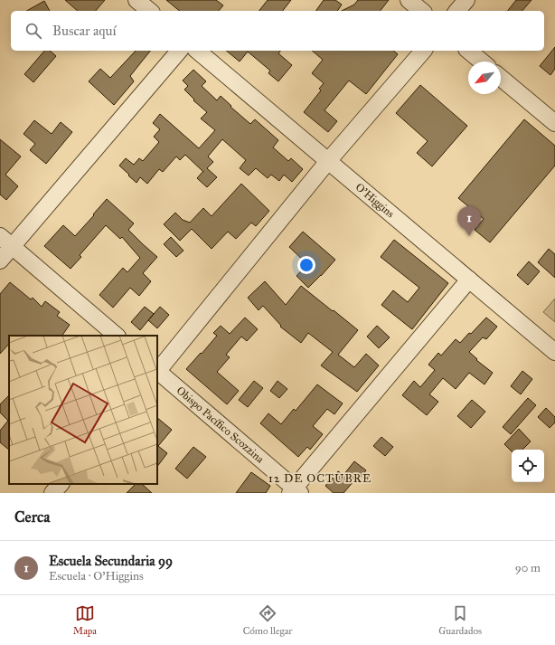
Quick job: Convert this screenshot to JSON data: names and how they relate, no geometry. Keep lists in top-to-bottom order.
{
  "streets": {
    "street": ["O'Higgins", "Obispo Pacífico Scozzina"]
  },
  "districts": ["12 DE OCTUBRE"],
  "north": "bottom left",
  "page": {
    "search": "Buscar aquí",
    "pins": "1",
    "heading": "Cerca",
    "list": [
      {
        "mark": "1",
        "name": "Escuela Secundaria 99",
        "note": "Escuela · O'Higgins",
        "value": "90 m"
      }
    ],
    "nav": ["Mapa", "Cómo llegar", "Guardados"]
  }
}
